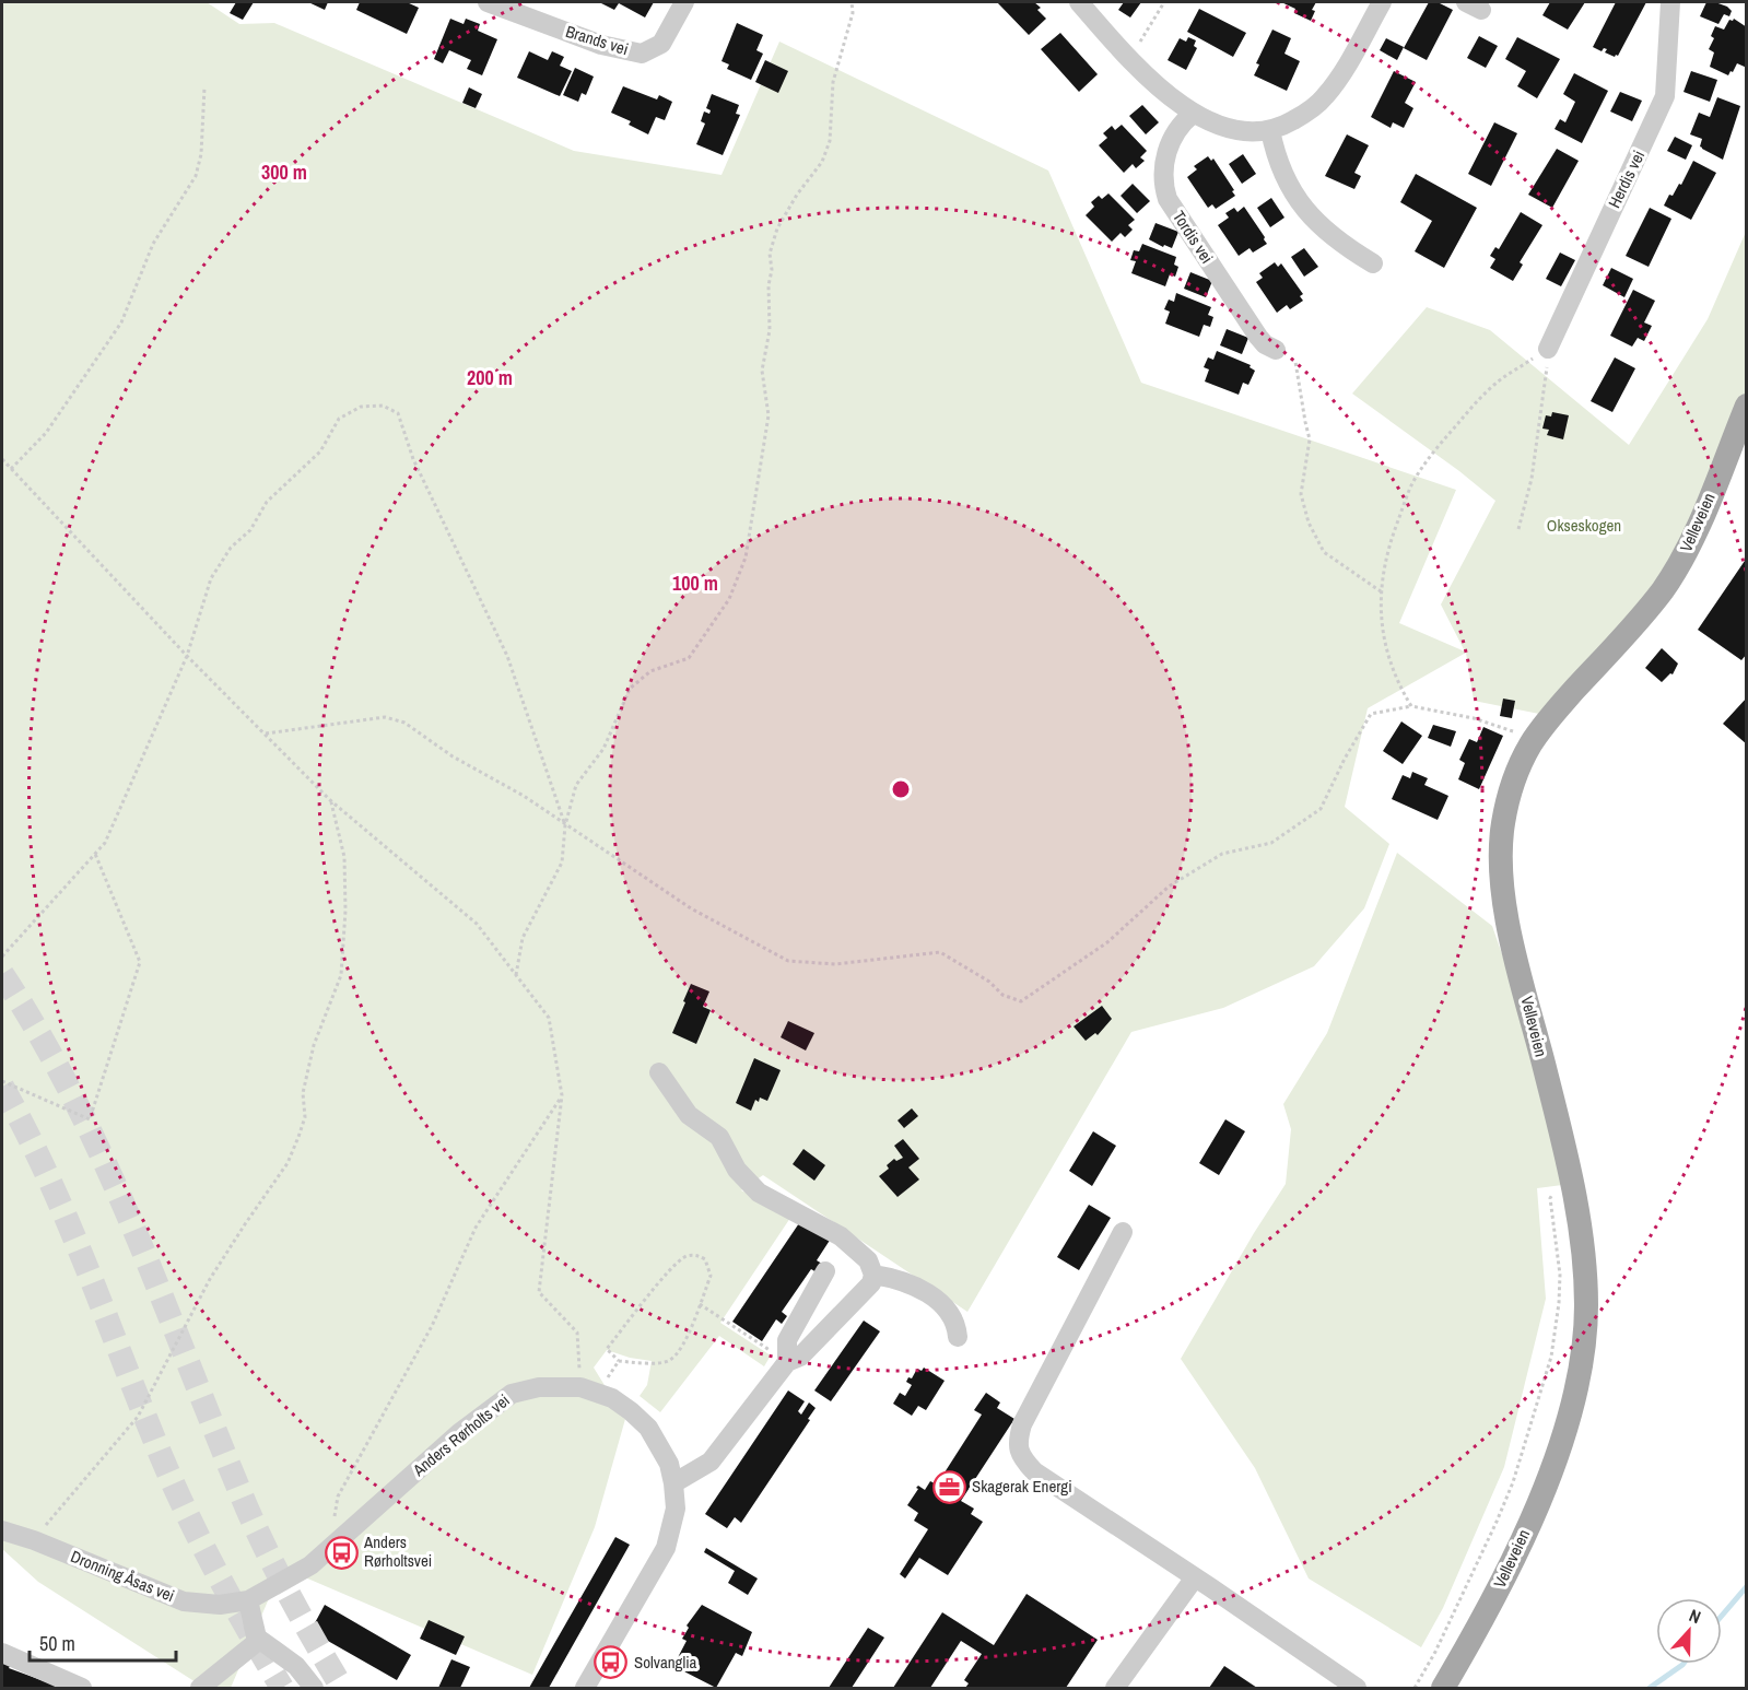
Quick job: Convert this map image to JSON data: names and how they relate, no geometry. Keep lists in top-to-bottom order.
{
  "streets": {
    "main road": ["Velleveien"],
    "street": [
      "Brands vei",
      "Herdis vei",
      "Tordis vei",
      "Anders Rørholts vei",
      "Dronning Åsas vei"
    ]
  },
  "crossings": [
    ["Anders Rørholts vei", "Dronning Åsas vei"]
  ],
  "parks": ["Okseskogen"],
  "places": {
    "office": ["Skagerak Energi"],
    "bus stop": ["Anders Rørholtsvei", "Solvanglia"]
  },
  "scale_bar": "50 m",
  "north": "top",
  "rings": ["300 m", "200 m", "100 m"]
}
